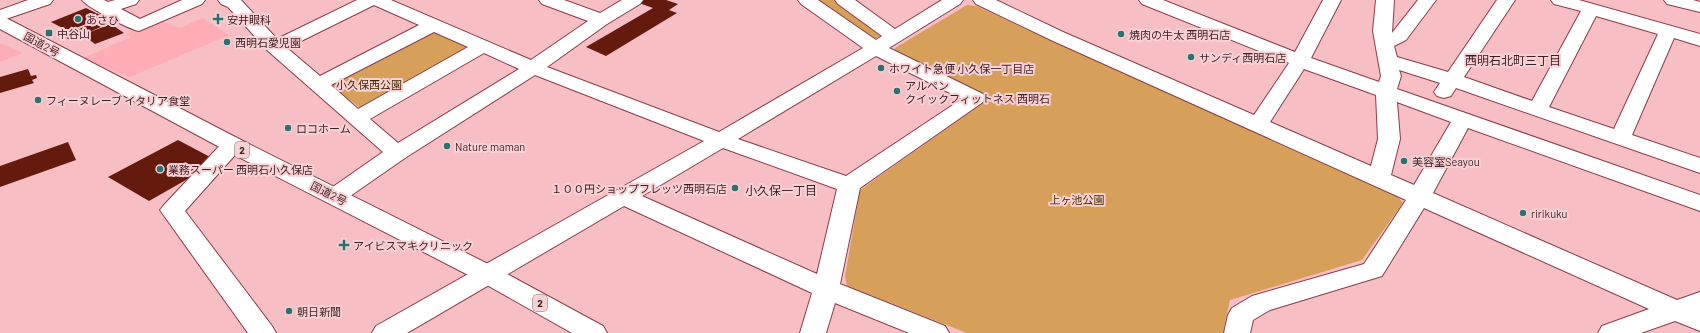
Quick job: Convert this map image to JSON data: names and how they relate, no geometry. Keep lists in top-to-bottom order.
{
  "streets": {
    "main road": ["国道2号", "2"]
  },
  "districts": ["西明石北町三丁目", "小久保一丁目"],
  "parks": ["小久保西公園", "上ヶ池公園"],
  "places": {
    "other": [
      "あさひ",
      "焼肉の牛太 西明石店",
      "西明石愛児園",
      "サンディ西明石店",
      "ホワイト急便 小久保一丁目店",
      "アルペン クイックフィットネス 西明石",
      "フィーヌレーブ イタリア食堂",
      "ロコホーム",
      "Nature maman",
      "美容室Seayou",
      "業務スーパー 西明石小久保店",
      "１００円ショップフレッツ西明石店",
      "ririkuku",
      "朝日新聞"
    ],
    "health": ["安井眼科", "アイビスマキクリニック"],
    "transit": ["中谷山"]
  }
}
